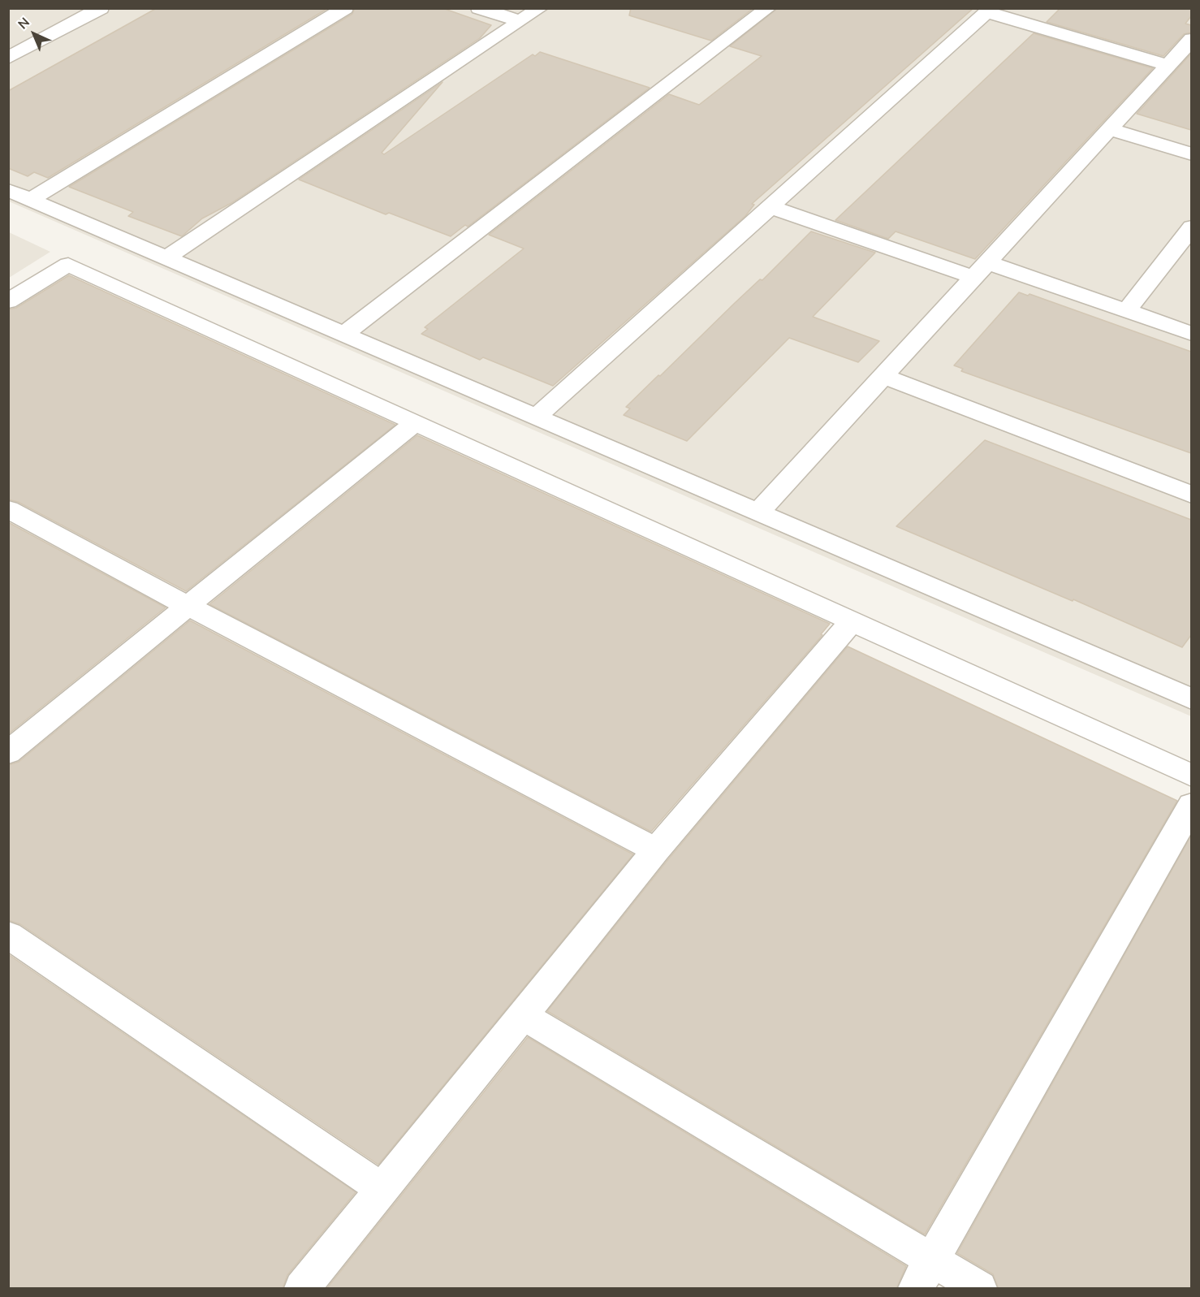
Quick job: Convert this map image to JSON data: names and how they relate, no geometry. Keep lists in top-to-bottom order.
{
  "north": "top left"
}
